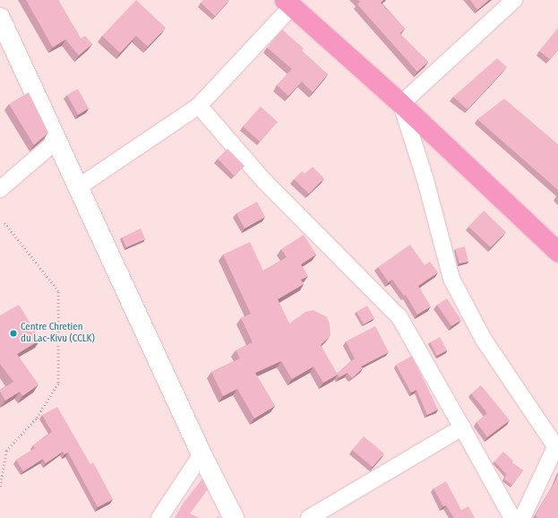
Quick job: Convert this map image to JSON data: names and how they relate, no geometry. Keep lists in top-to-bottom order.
{
  "places": ["Centre Chretien du Lac-Kivu (CCLK)"]
}
